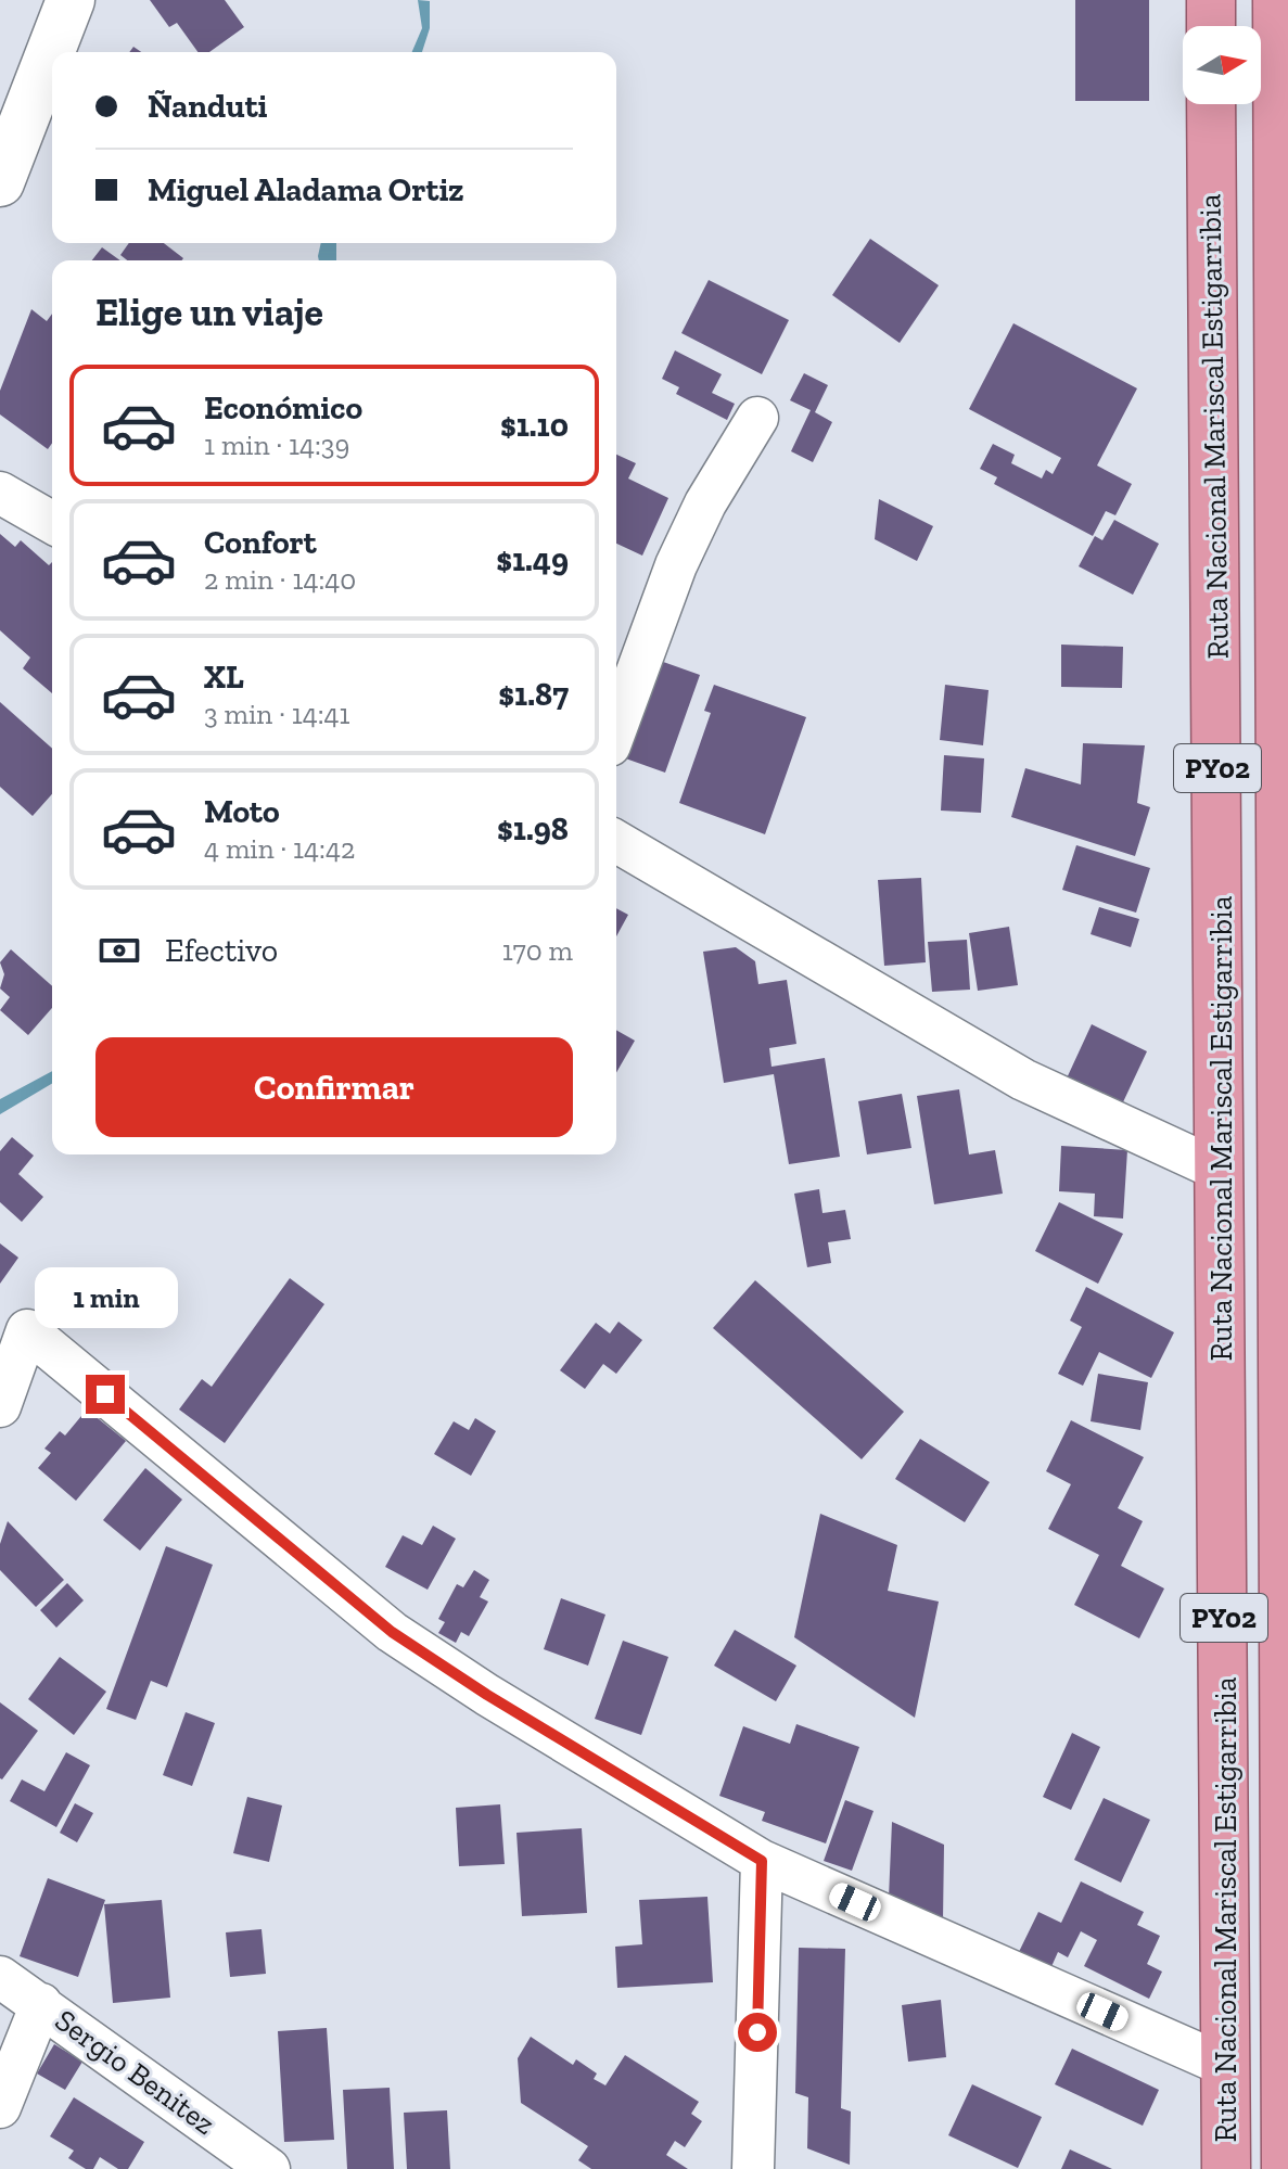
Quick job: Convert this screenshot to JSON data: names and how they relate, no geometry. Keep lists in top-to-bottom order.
{
  "streets": {
    "highway": ["Ruta Nacional Mariscal Estigarribia", "PY02"],
    "street": ["Sergio Benitez"]
  },
  "north": "right",
  "page": {
    "banner": ["Ñanduti", "Miguel Aladama Ortiz"],
    "heading": "Elige un viaje",
    "list": [
      {
        "name": "Económico",
        "note": "1 min · 14:39",
        "value": "$1.10"
      },
      {
        "name": "Confort",
        "note": "2 min · 14:40",
        "value": "$1.49"
      },
      {
        "name": "XL",
        "note": "3 min · 14:41",
        "value": "$1.87"
      },
      {
        "name": "Moto",
        "note": "4 min · 14:42",
        "value": "$1.98"
      }
    ],
    "pay": ["Efectivo", "170 m"],
    "buttons": "Confirmar",
    "bubble": "1 min"
  }
}
